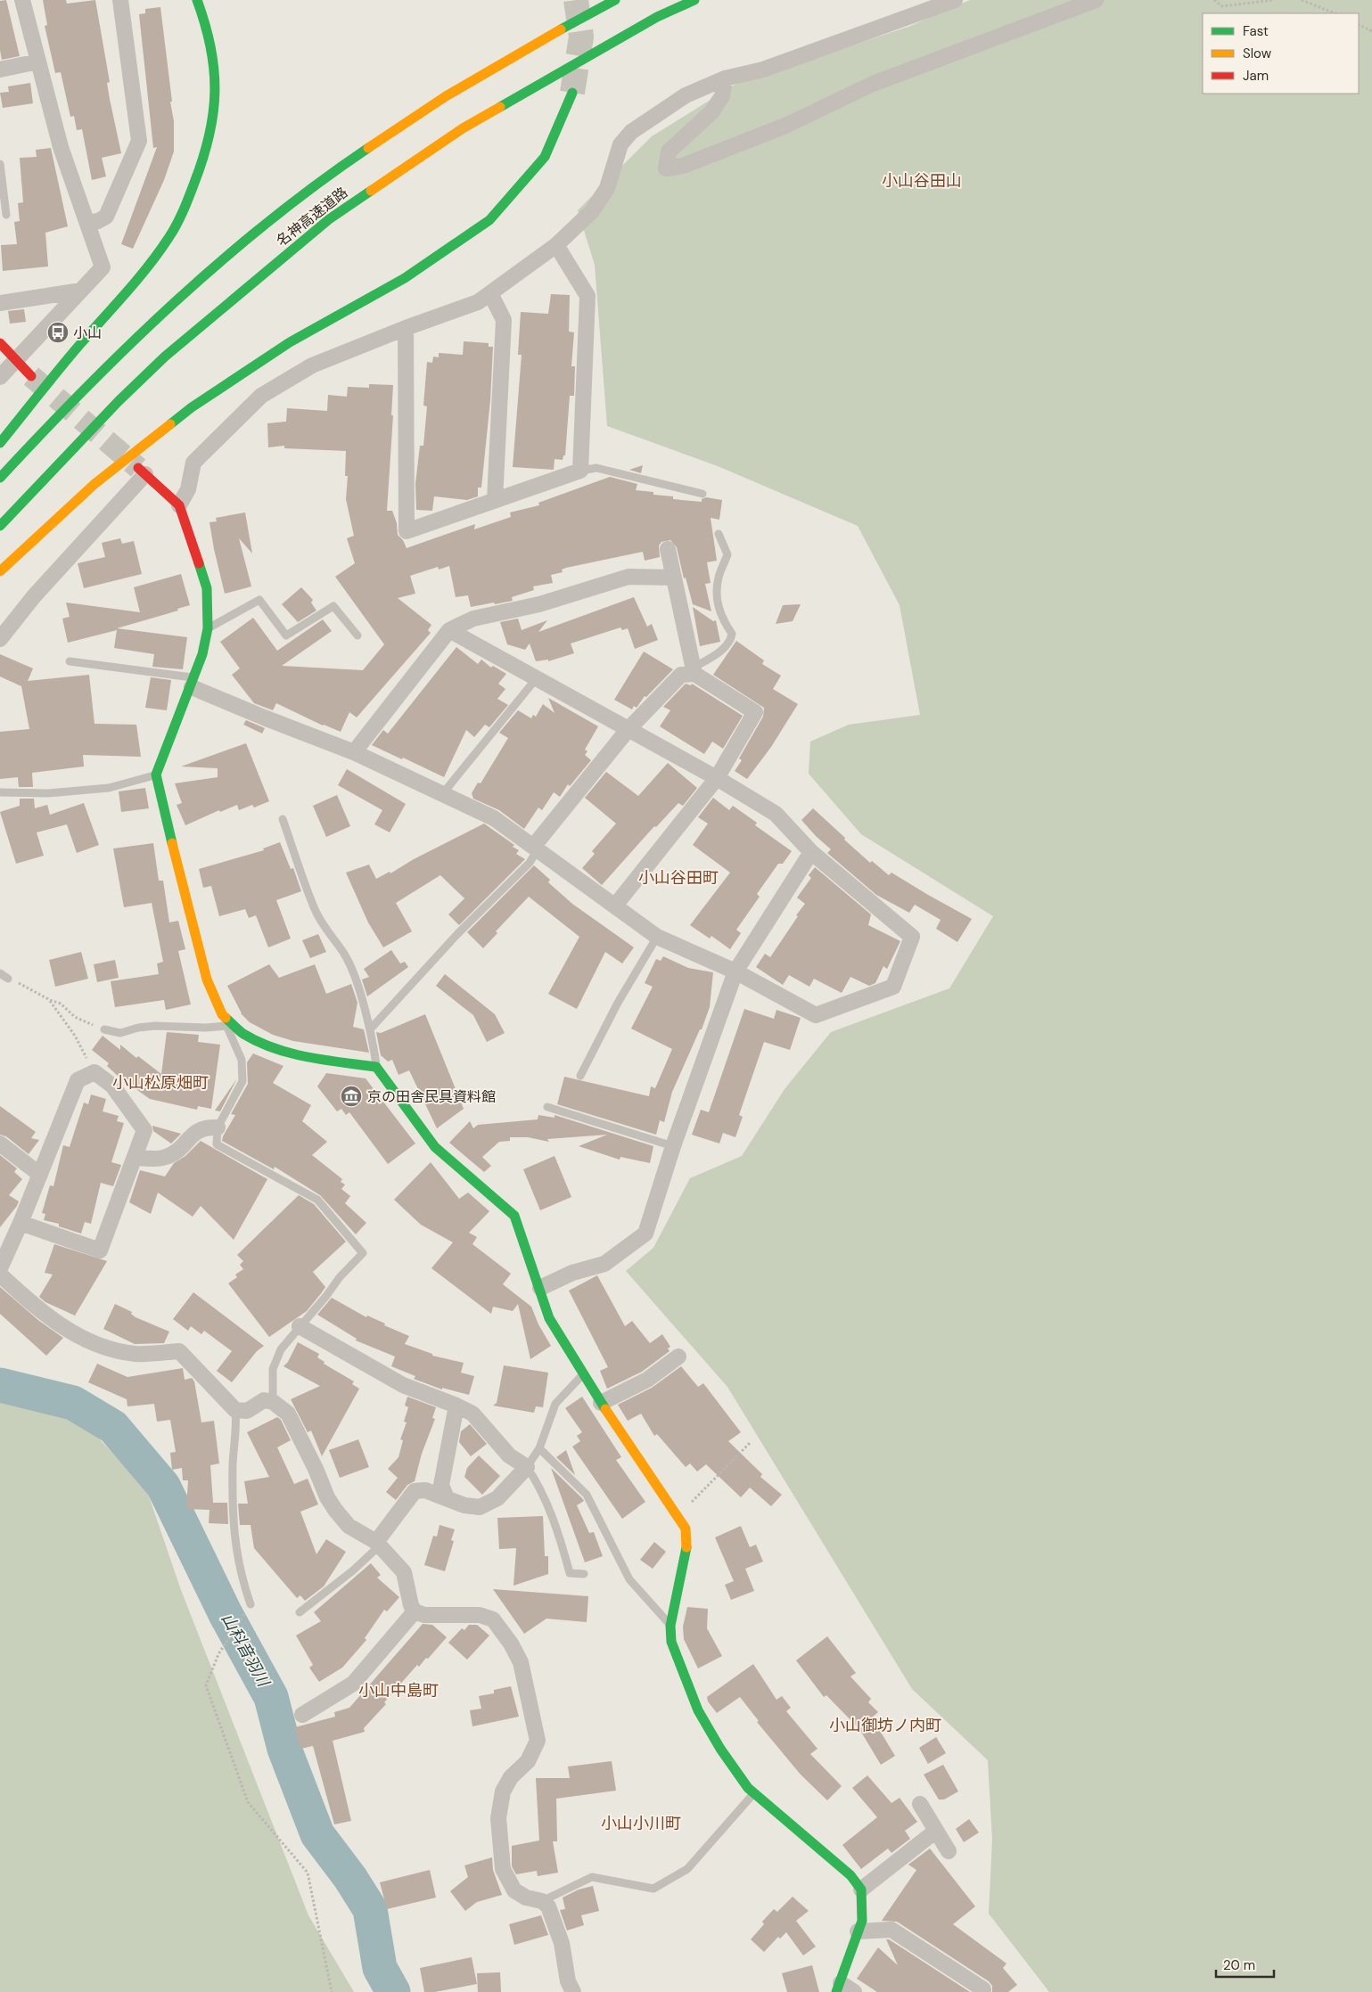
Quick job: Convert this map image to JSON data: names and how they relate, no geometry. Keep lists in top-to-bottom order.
{
  "streets": {
    "main road": ["名神高速道路"]
  },
  "districts": [
    "小山谷田山",
    "小山谷田町",
    "小山松原畑町",
    "小山中島町",
    "小山御坊ノ内町",
    "小山小川町"
  ],
  "water": ["山科音羽川"],
  "places": {
    "bus stop": ["小山"],
    "museum": ["京の田舎民具資料館"]
  },
  "legend": ["Fast", "Slow", "Jam"],
  "scale_bar": "20 m"
}
